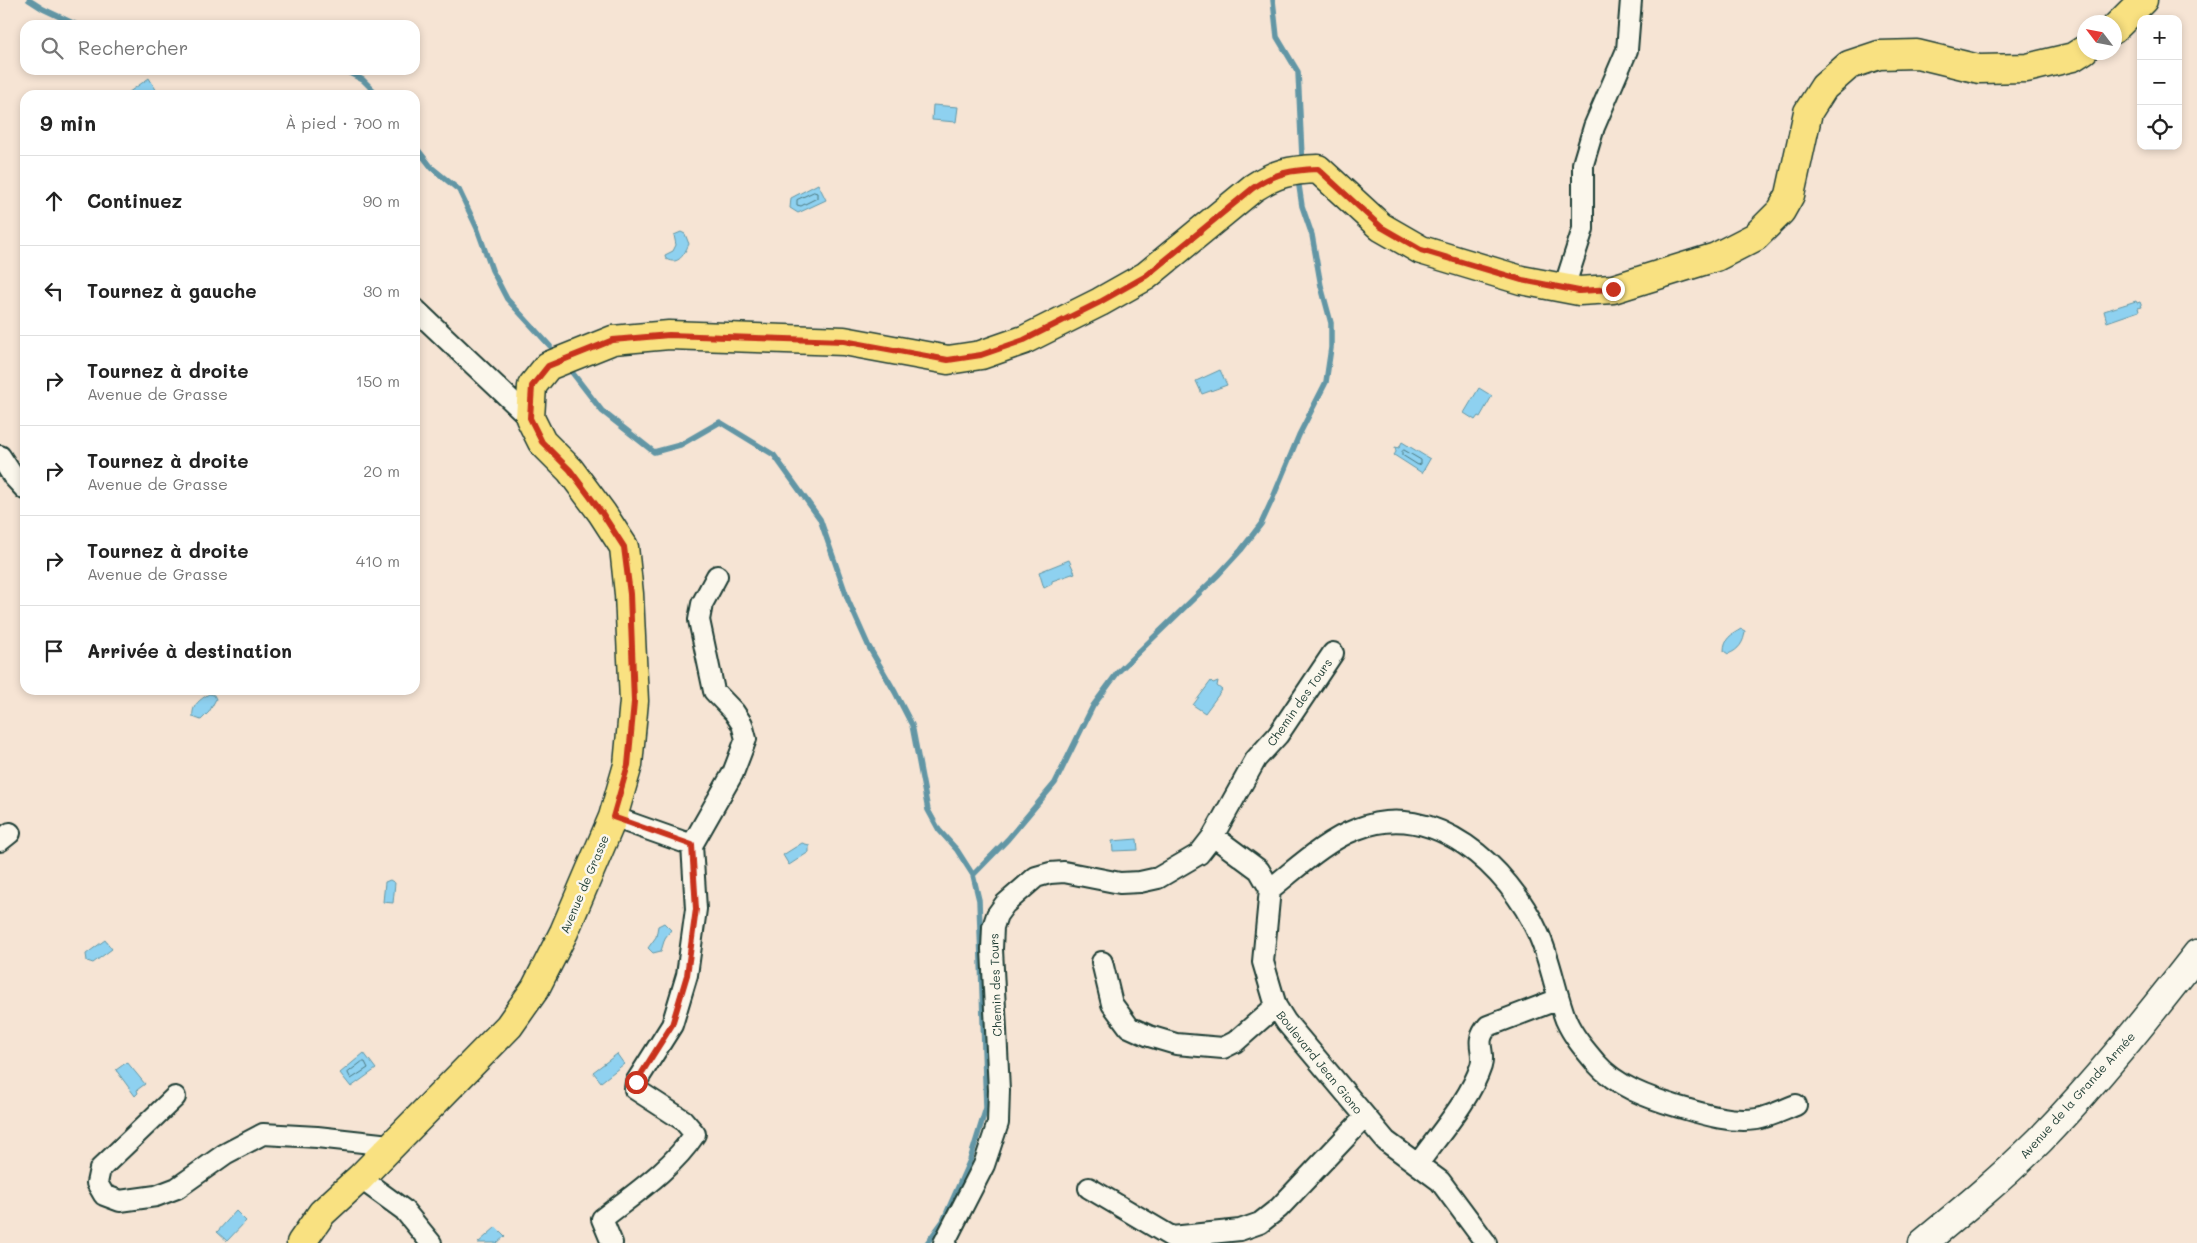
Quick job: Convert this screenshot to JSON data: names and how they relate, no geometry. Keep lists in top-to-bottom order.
{
  "streets": {
    "main road": ["Avenue de Grasse"],
    "street": ["Chemin des Tours", "Boulevard Jean Giono", "Avenue de la Grande Armée"]
  },
  "north": "top left",
  "page": {
    "map_buttons": ["+", "−"],
    "search": "Rechercher",
    "heading": ["9 min", "À pied · 700 m"],
    "list": [
      ["Continuez", "90 m"],
      ["Tournez à gauche", "30 m"],
      ["Tournez à droite", "Avenue de Grasse", "150 m"],
      ["Tournez à droite", "Avenue de Grasse", "20 m"],
      ["Tournez à droite", "Avenue de Grasse", "410 m"],
      "Arrivée à destination"
    ]
  }
}
